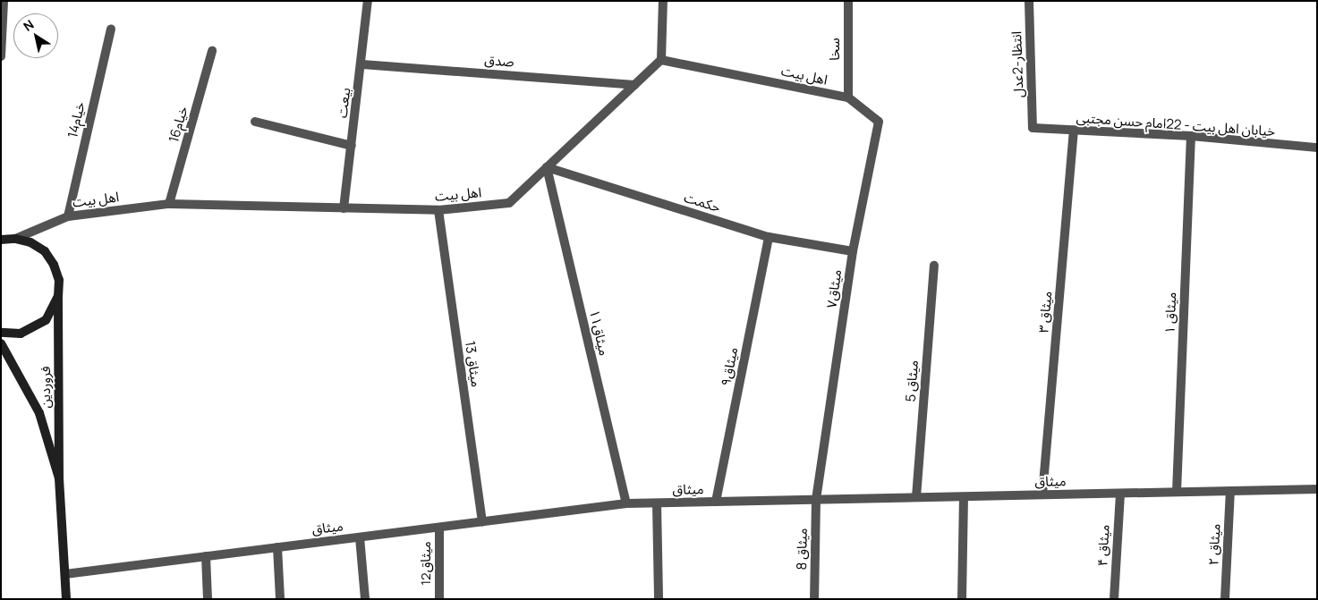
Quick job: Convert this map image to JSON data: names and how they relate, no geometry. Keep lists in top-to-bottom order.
{
  "streets": {
    "street": [
      "سخا",
      "صدق",
      "انتظار-2عدل",
      "اهل بیت",
      "بیعت",
      "14خیام",
      "16خیام",
      "خیابان اهل بیت - 22امام حسن مجتبی",
      "حکمت",
      "میثاق۷",
      "میثاق ۳",
      "میثاق ۱",
      "میثاق۱۱",
      "میثاق 13",
      "میثاق۹",
      "میثاق 5",
      "فروردین",
      "میثاق",
      "میثاق ۲",
      "میثاق ۴",
      "میثاق 8",
      "12میثاق"
    ]
  },
  "crossings": [
    ["سخا", "اهل بیت"],
    ["سخا", "میثاق۷"],
    ["صدق", "اهل بیت"],
    ["صدق", "بیعت"],
    ["انتظار-2عدل", "خیابان اهل بیت - 22امام حسن مجتبی"],
    ["اهل بیت", "بیعت"],
    ["اهل بیت", "14خیام"],
    ["اهل بیت", "16خیام"],
    ["اهل بیت", "حکمت"],
    ["اهل بیت", "میثاق۷"],
    ["اهل بیت", "میثاق۱۱"],
    ["اهل بیت", "میثاق 13"],
    ["اهل بیت", "فروردین"],
    ["خیابان اهل بیت - 22امام حسن مجتبی", "میثاق ۳"],
    ["خیابان اهل بیت - 22امام حسن مجتبی", "میثاق ۱"],
    ["حکمت", "میثاق۷"],
    ["حکمت", "میثاق۱۱"],
    ["حکمت", "میثاق۹"],
    ["میثاق۷", "میثاق"],
    ["میثاق۷", "میثاق 8"],
    ["میثاق ۳", "میثاق"],
    ["میثاق ۱", "میثاق"],
    ["میثاق۱۱", "میثاق"],
    ["میثاق 13", "میثاق"],
    ["میثاق۹", "میثاق"],
    ["میثاق 5", "میثاق"],
    ["فروردین", "میثاق"],
    ["میثاق", "میثاق ۲"],
    ["میثاق", "میثاق ۴"],
    ["میثاق", "میثاق 8"],
    ["میثاق", "12میثاق"]
  ],
  "north": "top left"
}
